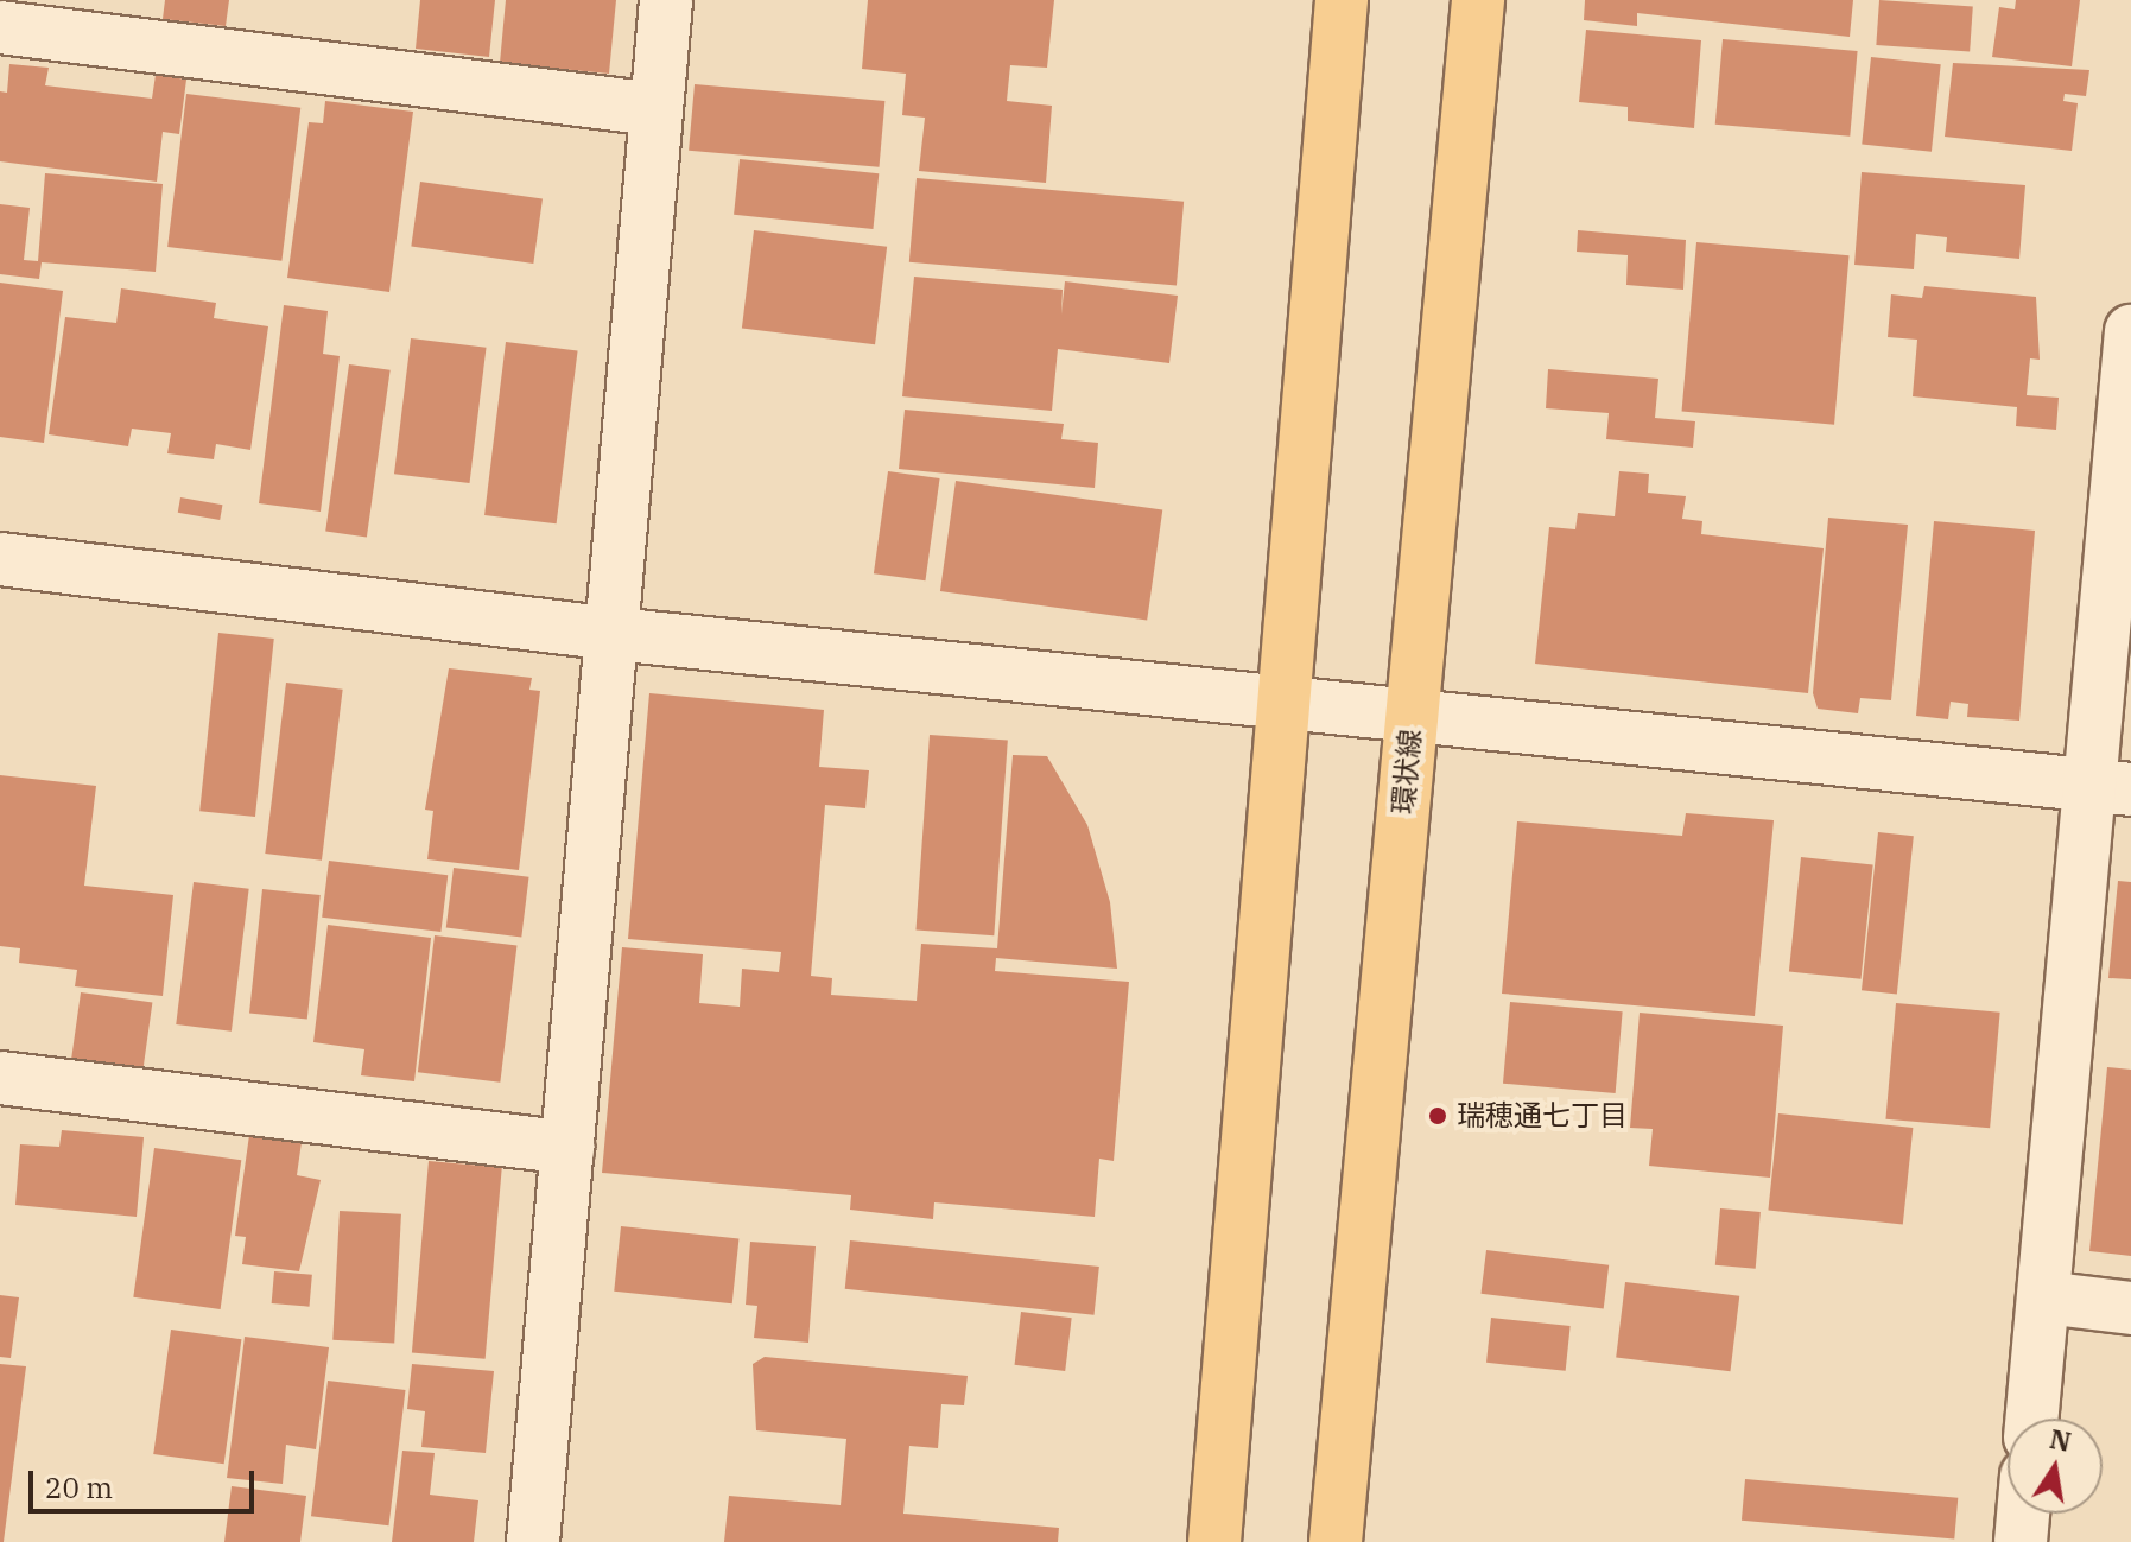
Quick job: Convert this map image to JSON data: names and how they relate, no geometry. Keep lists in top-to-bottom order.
{
  "streets": {
    "main road": ["環状線"]
  },
  "places": ["瑞穂通七丁目"],
  "scale_bar": "20 m",
  "north": "top"
}
